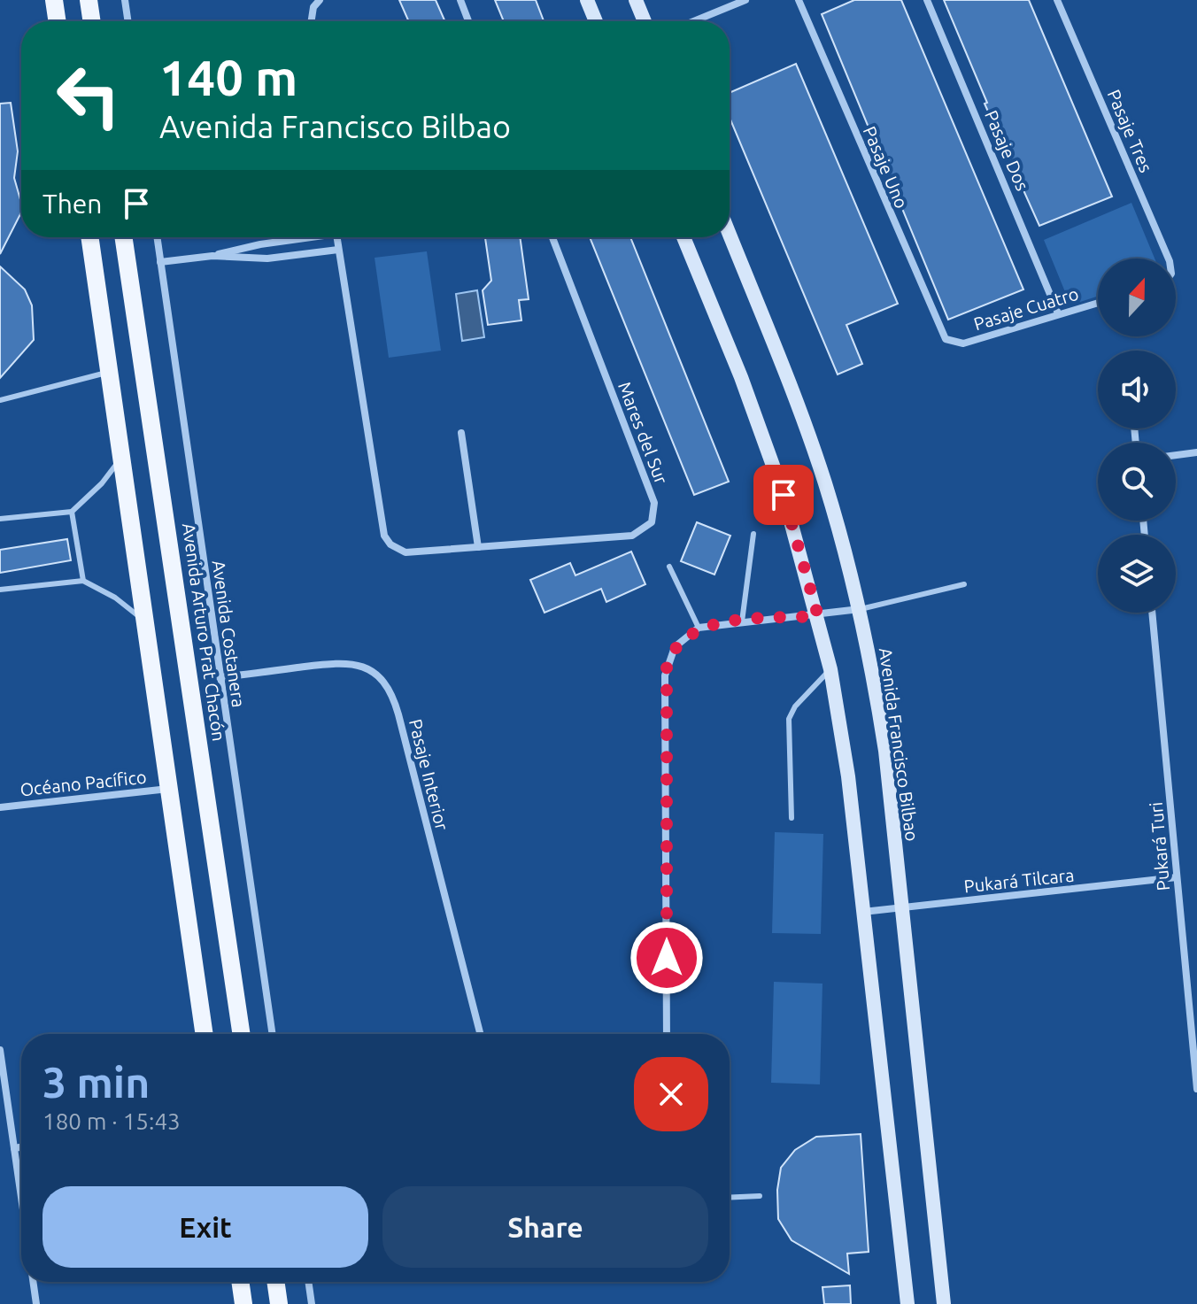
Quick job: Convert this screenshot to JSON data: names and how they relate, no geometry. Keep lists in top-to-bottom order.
{
  "streets": {
    "main road": ["Avenida Arturo Prat Chacón", "Avenida Francisco Bilbao"],
    "street": [
      "Pasaje Tres",
      "Pasaje Dos",
      "Pasaje Uno",
      "Pasaje Cuatro",
      "Mares del Sur",
      "Avenida Costanera",
      "Pasaje Interior",
      "Océano Pacífico",
      "Pukará Turi",
      "Pukará Tilcara"
    ]
  },
  "crossings": [
    ["Pasaje Dos", "Pasaje Cuatro"],
    ["Pasaje Uno", "Pasaje Cuatro"],
    ["Mares del Sur", "Avenida Costanera"],
    ["Avenida Costanera", "Pasaje Interior"],
    ["Avenida Francisco Bilbao", "Pukará Tilcara"],
    ["Pukará Turi", "Pukará Tilcara"]
  ],
  "north": "top",
  "page": {
    "turn": ["140 m", "Avenida Francisco Bilbao"],
    "then": "Then",
    "heading": ["3 min", "180 m · 15:43"],
    "buttons": ["Exit", "Share"]
  }
}
